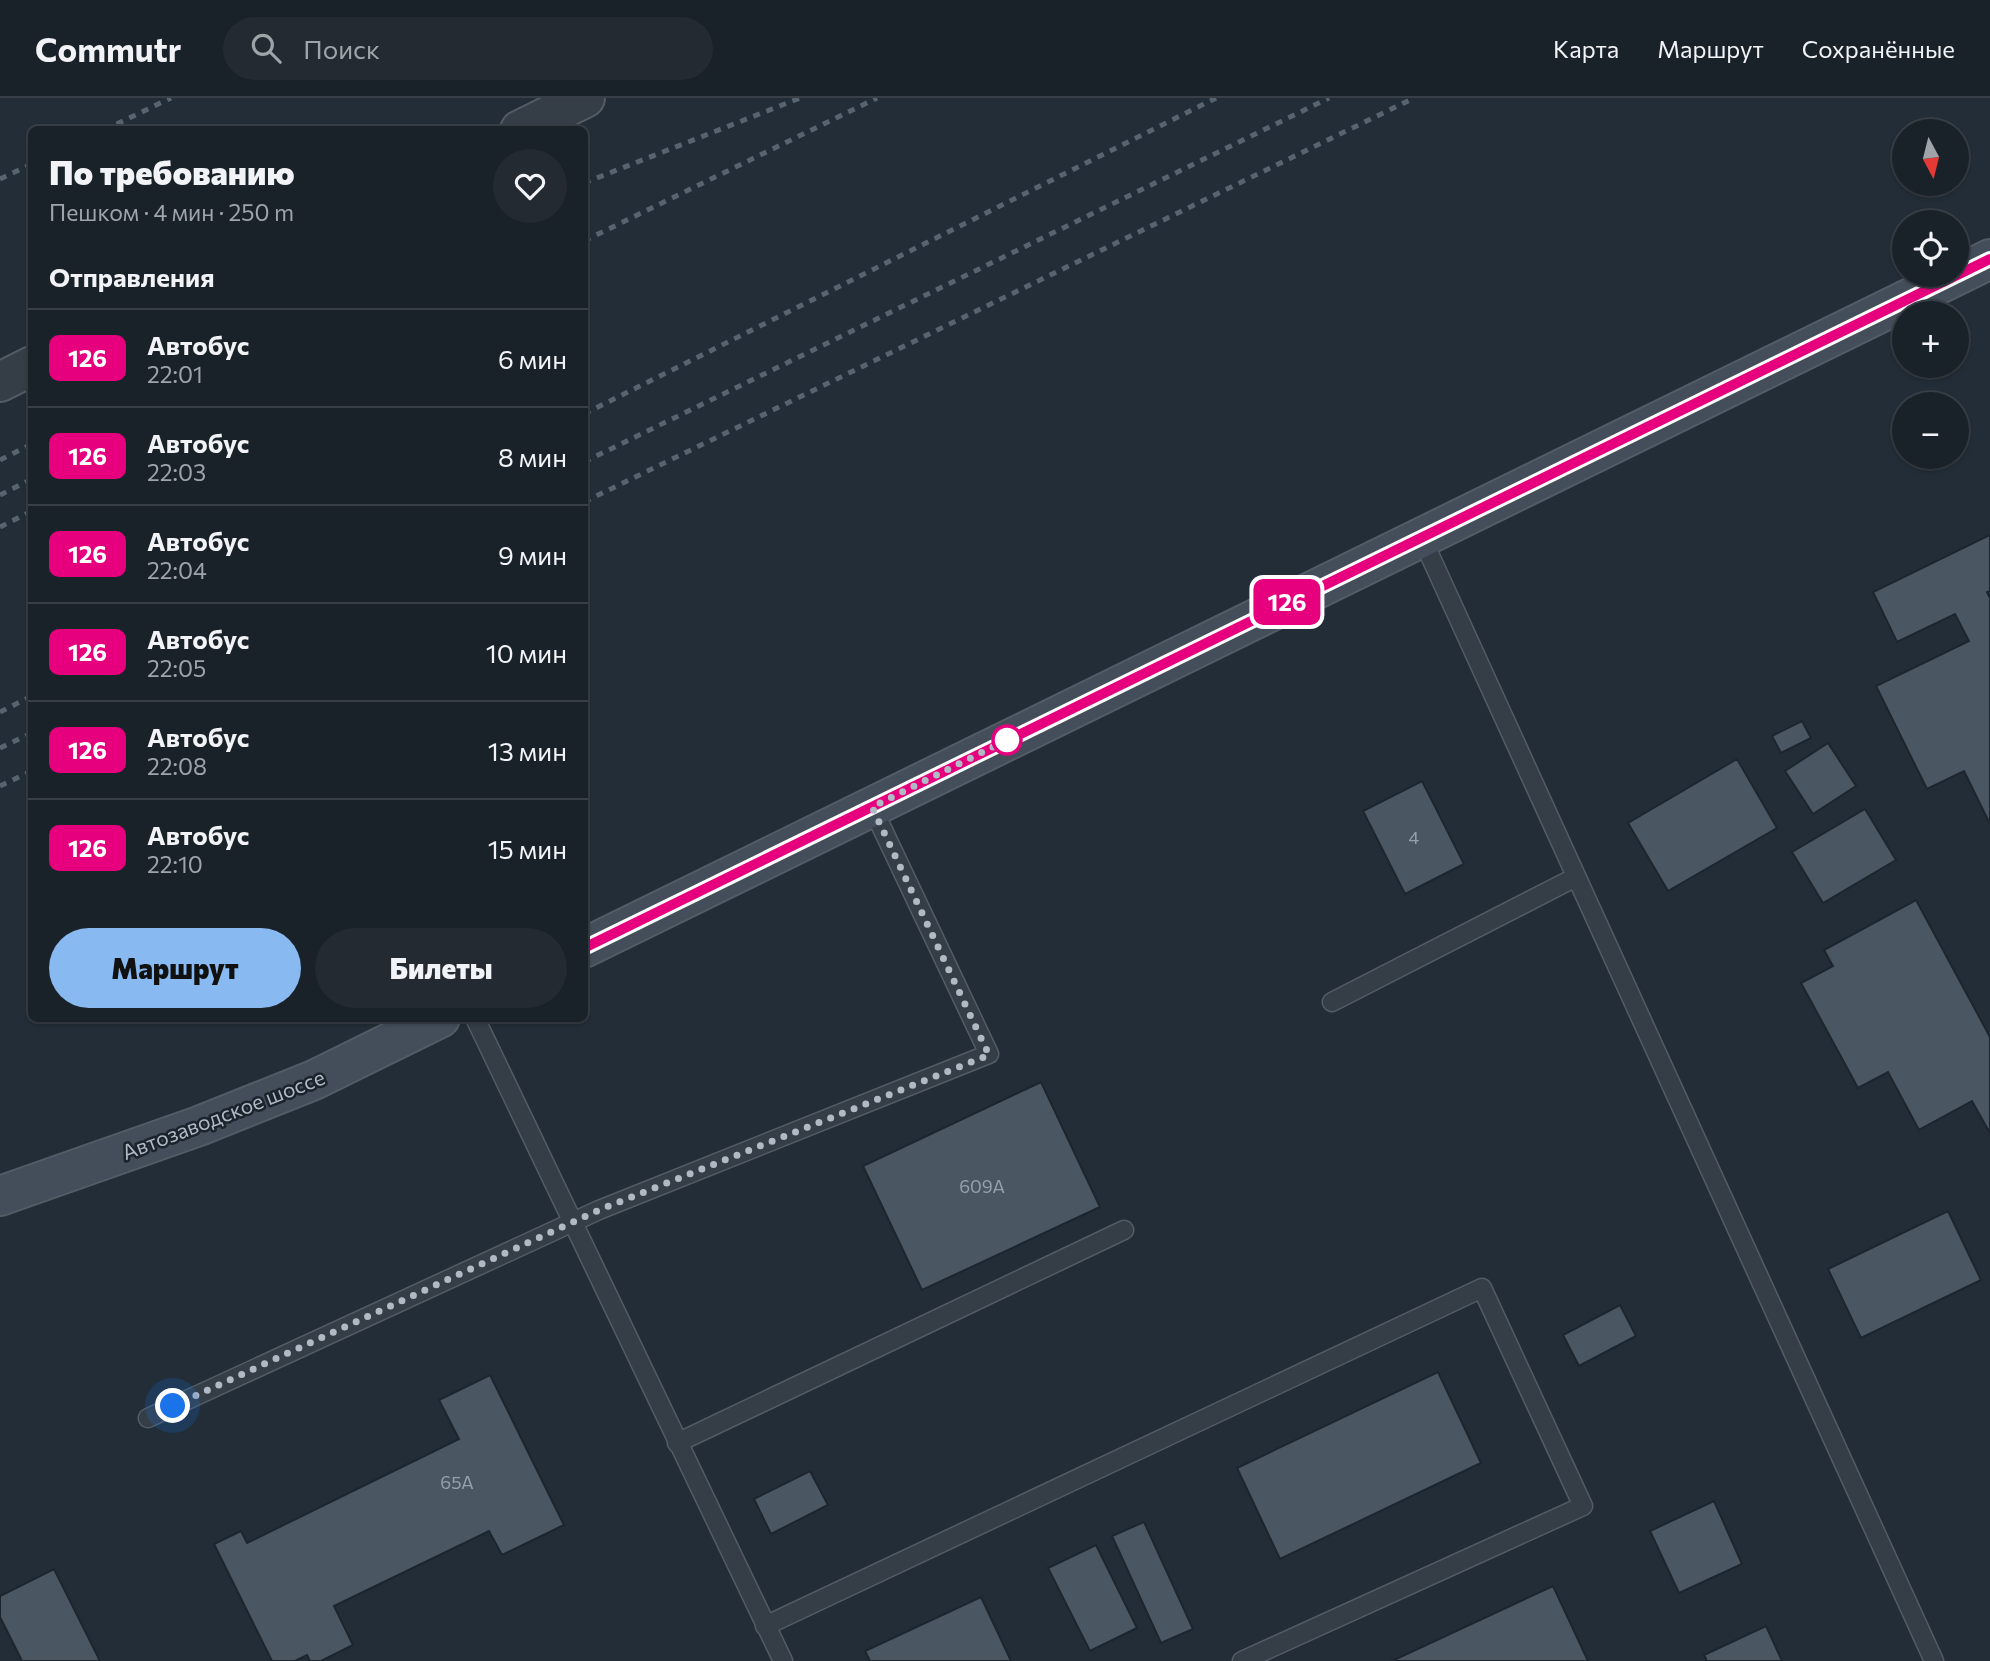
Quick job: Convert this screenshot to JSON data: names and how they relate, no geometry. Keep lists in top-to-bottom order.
{
  "streets": {
    "main road": ["Автозаводское шоссе"]
  },
  "lines": ["bus line 126"],
  "house_numbers": ["4", "609А", "65А"],
  "north": "bottom",
  "page": {
    "header": "Commutr",
    "search": "Поиск",
    "nav": ["Карта", "Маршрут", "Сохранённые"],
    "on_map": "126",
    "map_buttons": ["+", "−"],
    "heading": [
      ["По требованию", "Пешком · 4 мин · 250 m"],
      "Отправления"
    ],
    "list": [
      {
        "mark": "126",
        "name": "Автобус",
        "note": "22:01",
        "value": "6 мин"
      },
      {
        "mark": "126",
        "name": "Автобус",
        "note": "22:03",
        "value": "8 мин"
      },
      {
        "mark": "126",
        "name": "Автобус",
        "note": "22:04",
        "value": "9 мин"
      },
      {
        "mark": "126",
        "name": "Автобус",
        "note": "22:05",
        "value": "10 мин"
      },
      {
        "mark": "126",
        "name": "Автобус",
        "note": "22:08",
        "value": "13 мин"
      },
      {
        "mark": "126",
        "name": "Автобус",
        "note": "22:10",
        "value": "15 мин"
      }
    ],
    "buttons": ["Маршрут", "Билеты"]
  }
}
